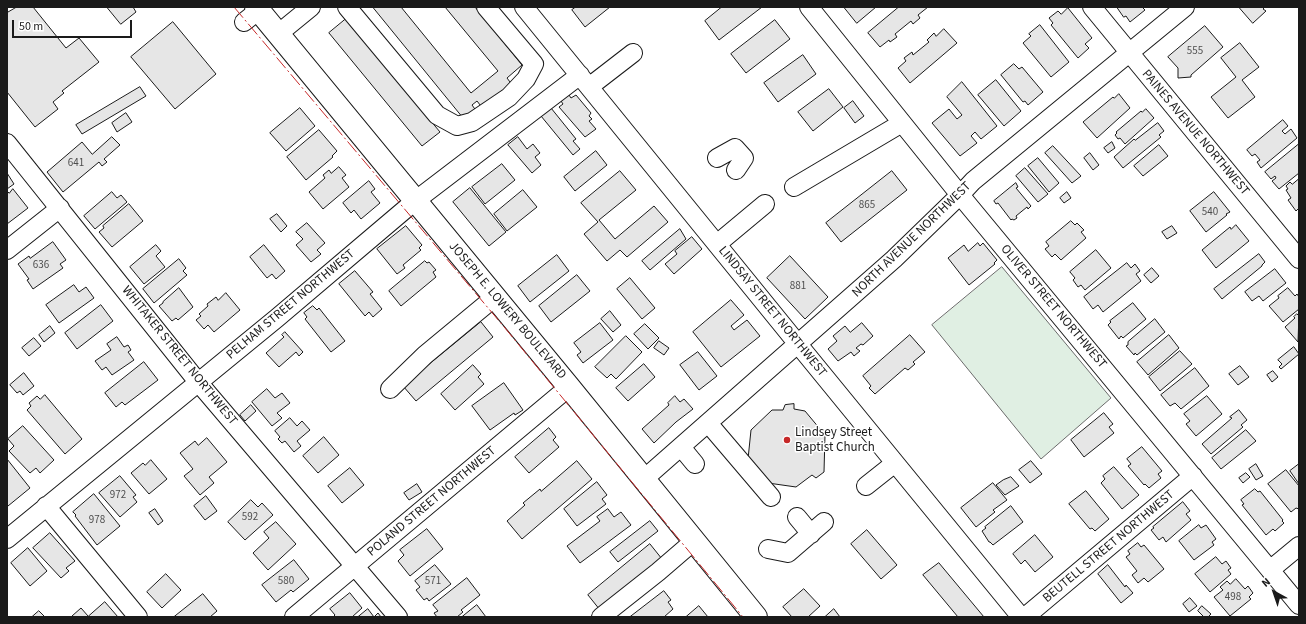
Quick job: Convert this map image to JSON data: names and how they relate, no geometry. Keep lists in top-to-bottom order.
{
  "streets": {
    "main road": ["JOSEPH E. LOWERY BOULEVARD"],
    "street": [
      "PAINES AVENUE NORTHWEST",
      "NORTH AVENUE NORTHWEST",
      "PELHAM STREET NORTHWEST",
      "OLIVER STREET NORTHWEST",
      "LINDSAY STREET NORTHWEST",
      "WHITAKER STREET NORTHWEST",
      "POLAND STREET NORTHWEST",
      "BEUTELL STREET NORTHWEST"
    ]
  },
  "crossings": [
    ["PAINES AVENUE NORTHWEST", "NORTH AVENUE NORTHWEST"],
    ["NORTH AVENUE NORTHWEST", "OLIVER STREET NORTHWEST"],
    ["NORTH AVENUE NORTHWEST", "JOSEPH E. LOWERY BOULEVARD"],
    ["NORTH AVENUE NORTHWEST", "LINDSAY STREET NORTHWEST"],
    ["PELHAM STREET NORTHWEST", "JOSEPH E. LOWERY BOULEVARD"],
    ["PELHAM STREET NORTHWEST", "LINDSAY STREET NORTHWEST"],
    ["PELHAM STREET NORTHWEST", "WHITAKER STREET NORTHWEST"],
    ["OLIVER STREET NORTHWEST", "BEUTELL STREET NORTHWEST"],
    ["JOSEPH E. LOWERY BOULEVARD", "POLAND STREET NORTHWEST"],
    ["WHITAKER STREET NORTHWEST", "POLAND STREET NORTHWEST"]
  ],
  "places": ["Lindsey Street Baptist Church"],
  "house_numbers": [
    "555",
    "641",
    "865",
    "540",
    "636",
    "881",
    "972",
    "592",
    "978",
    "580",
    "571",
    "498"
  ],
  "scale_bar": "50 m",
  "north": "top left"
}
